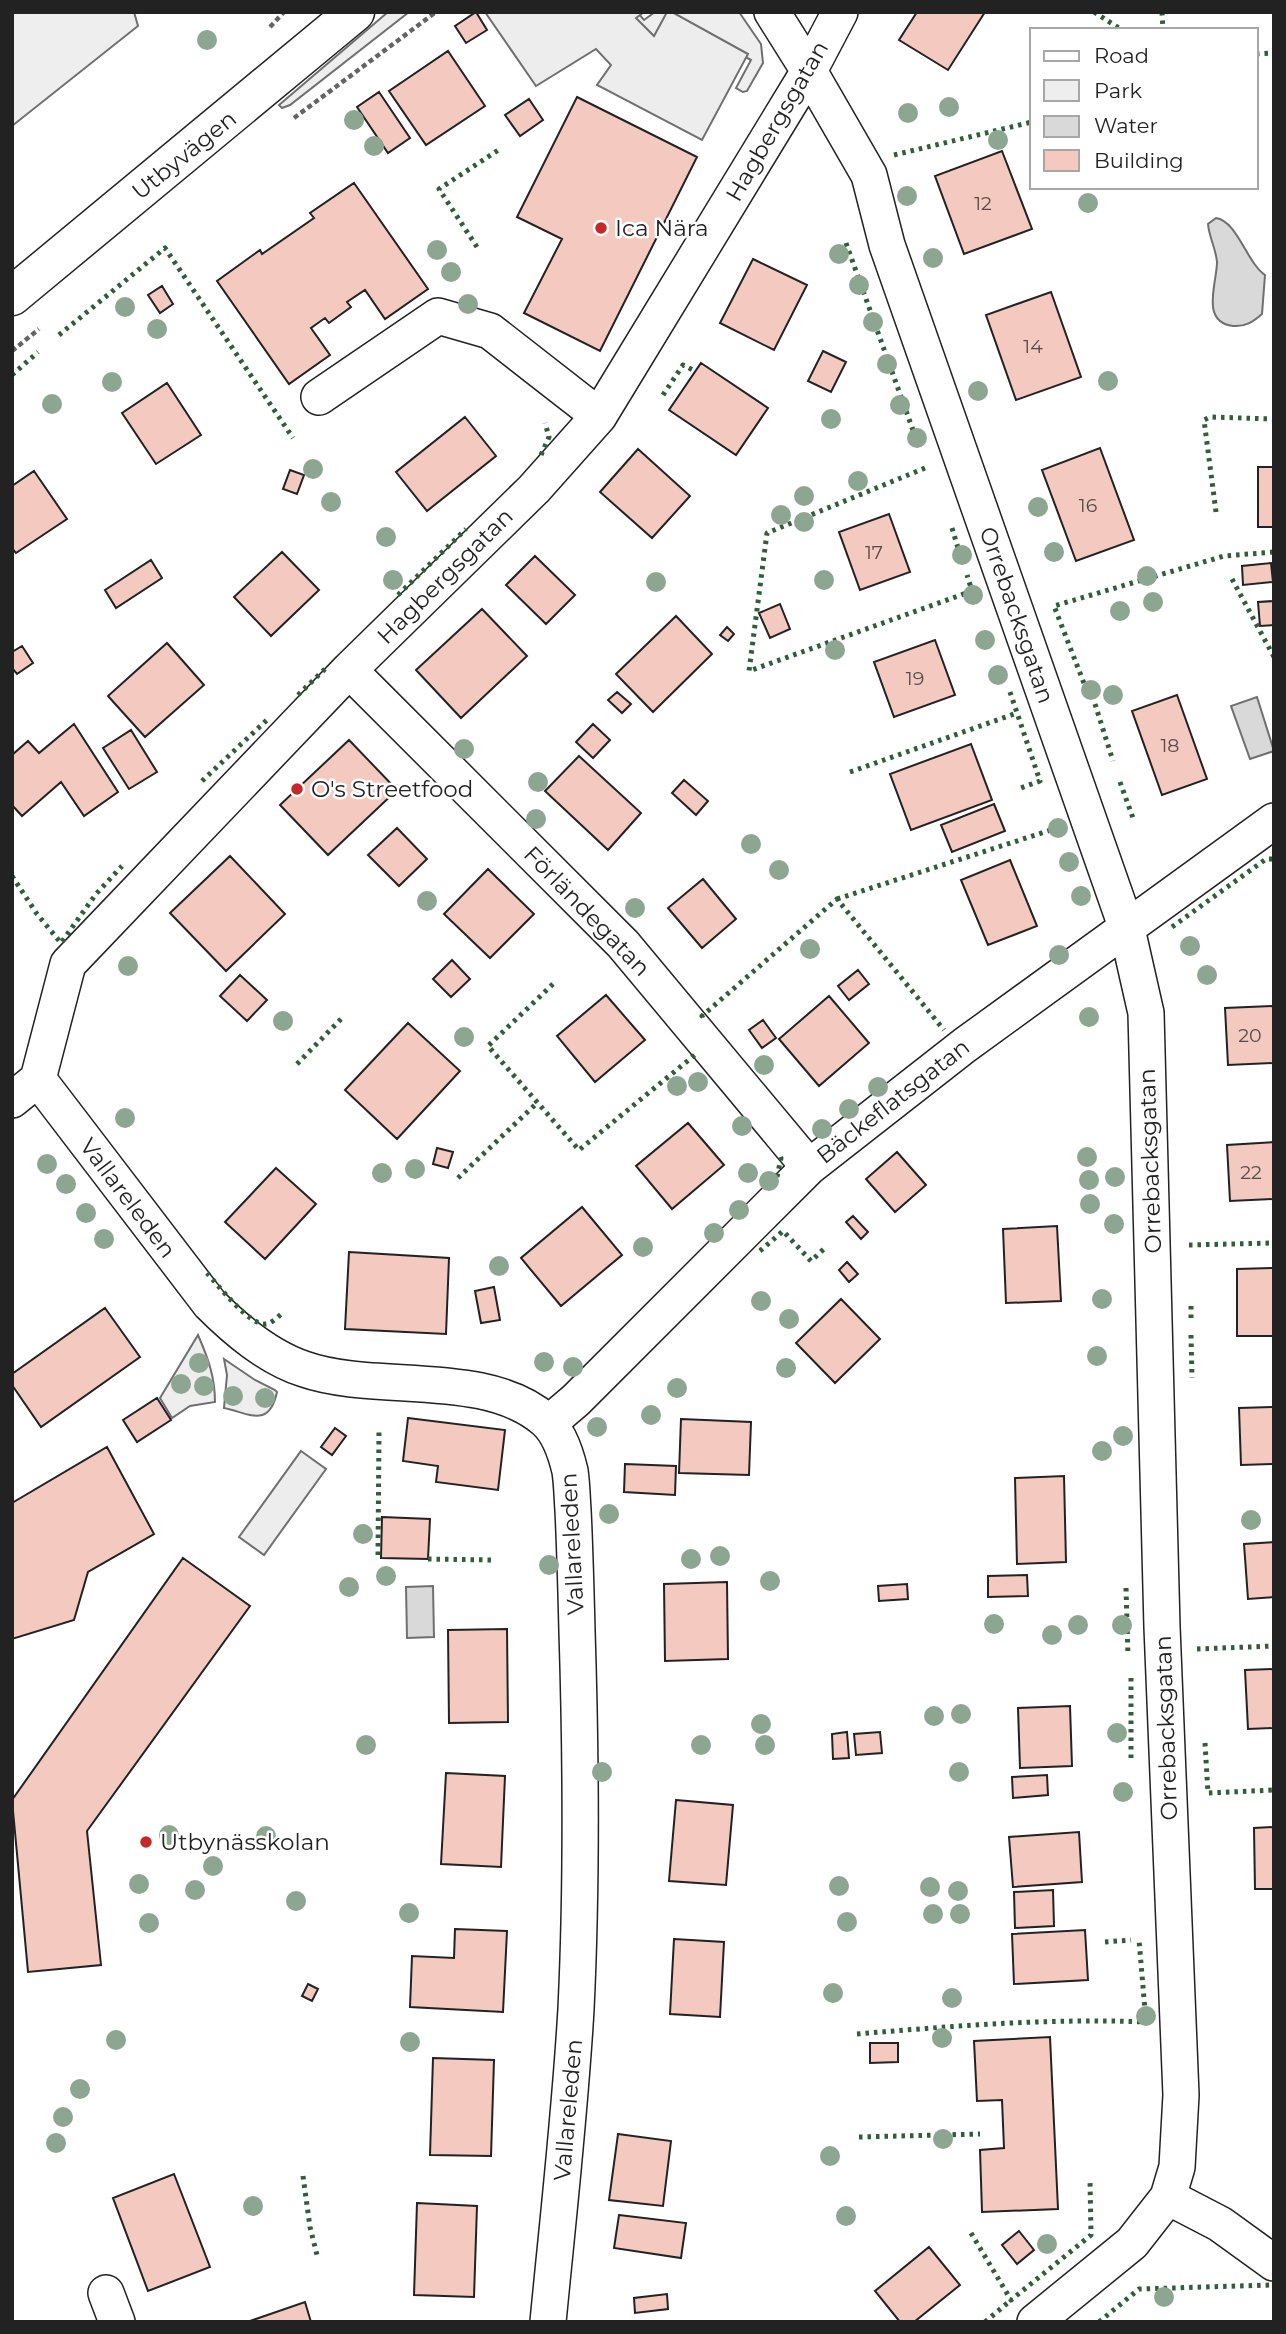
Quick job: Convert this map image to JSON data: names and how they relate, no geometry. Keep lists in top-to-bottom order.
{
  "streets": {
    "street": [
      "Hagbergsgatan",
      "Utbyvägen",
      "Orrebacksgatan",
      "Förländegatan",
      "Bäckeflatsgatan",
      "Vallareleden"
    ]
  },
  "crossings": [
    ["Hagbergsgatan", "Orrebacksgatan"],
    ["Hagbergsgatan", "Förländegatan"],
    ["Hagbergsgatan", "Vallareleden"],
    ["Orrebacksgatan", "Bäckeflatsgatan"],
    ["Förländegatan", "Bäckeflatsgatan"],
    ["Bäckeflatsgatan", "Vallareleden"]
  ],
  "places": ["Ica Nära", "O's Streetfood", "Utbynässkolan"],
  "house_numbers": [
    "12",
    "14",
    "16",
    "17",
    "19",
    "18",
    "20",
    "22"
  ],
  "legend": [
    "Road",
    "Park",
    "Water",
    "Building"
  ]
}
